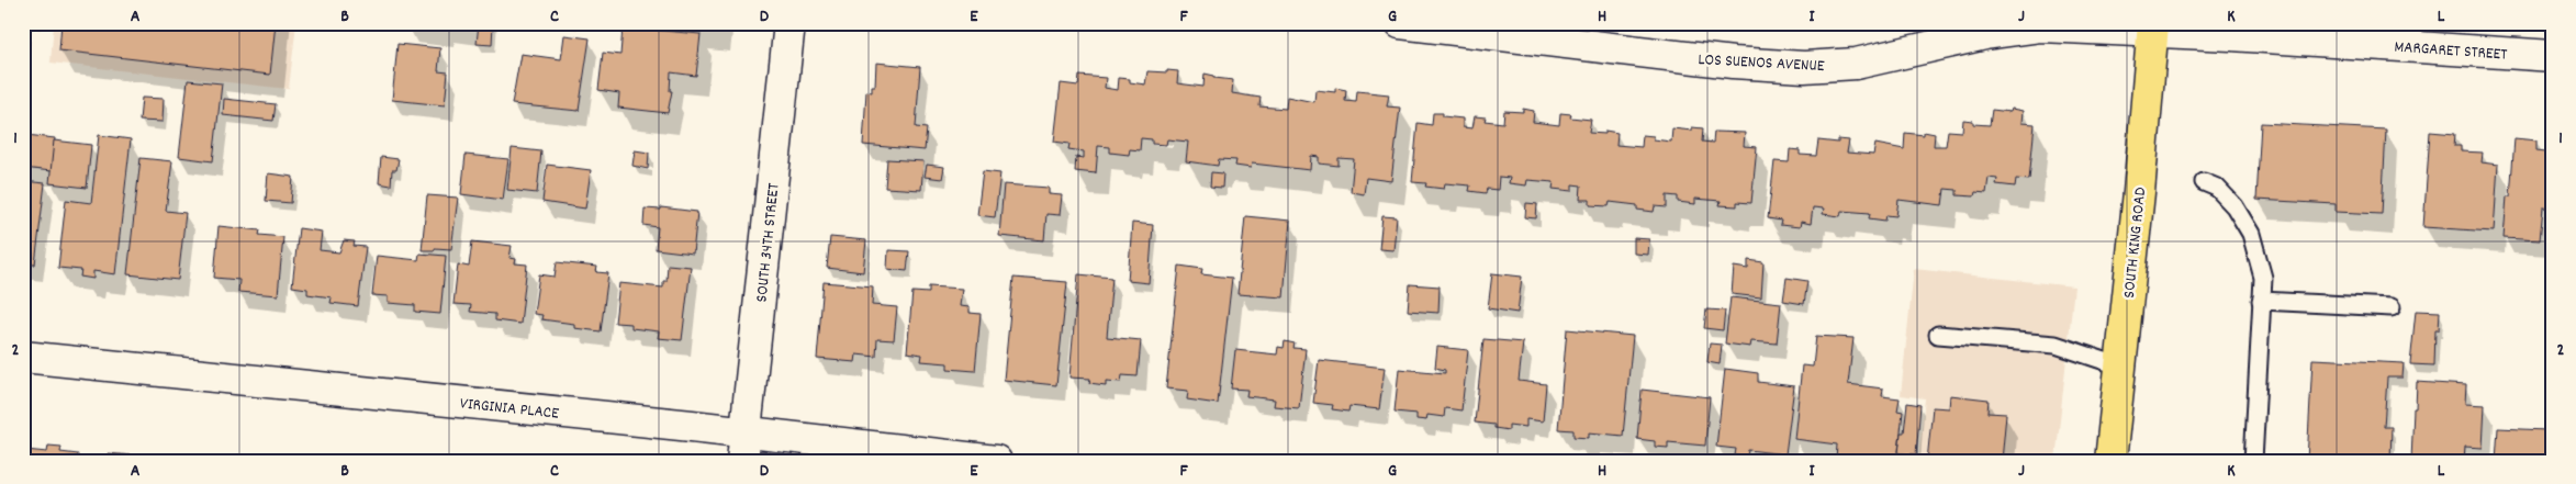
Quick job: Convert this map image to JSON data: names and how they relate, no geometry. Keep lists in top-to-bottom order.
{
  "streets": {
    "main road": ["SOUTH KING ROAD"],
    "street": [
      "MARGARET STREET",
      "LOS SUENOS AVENUE",
      "SOUTH 34TH STREET",
      "VIRGINIA PLACE"
    ]
  },
  "crossings": [
    ["MARGARET STREET", "LOS SUENOS AVENUE"],
    ["MARGARET STREET", "SOUTH KING ROAD"],
    ["LOS SUENOS AVENUE", "SOUTH KING ROAD"],
    ["SOUTH 34TH STREET", "VIRGINIA PLACE"]
  ],
  "grid": {
    "columns": [
      "A",
      "B",
      "C",
      "D",
      "E",
      "F",
      "G",
      "H",
      "I",
      "J",
      "K",
      "L"
    ],
    "rows": ["1", "2"]
  }
}
